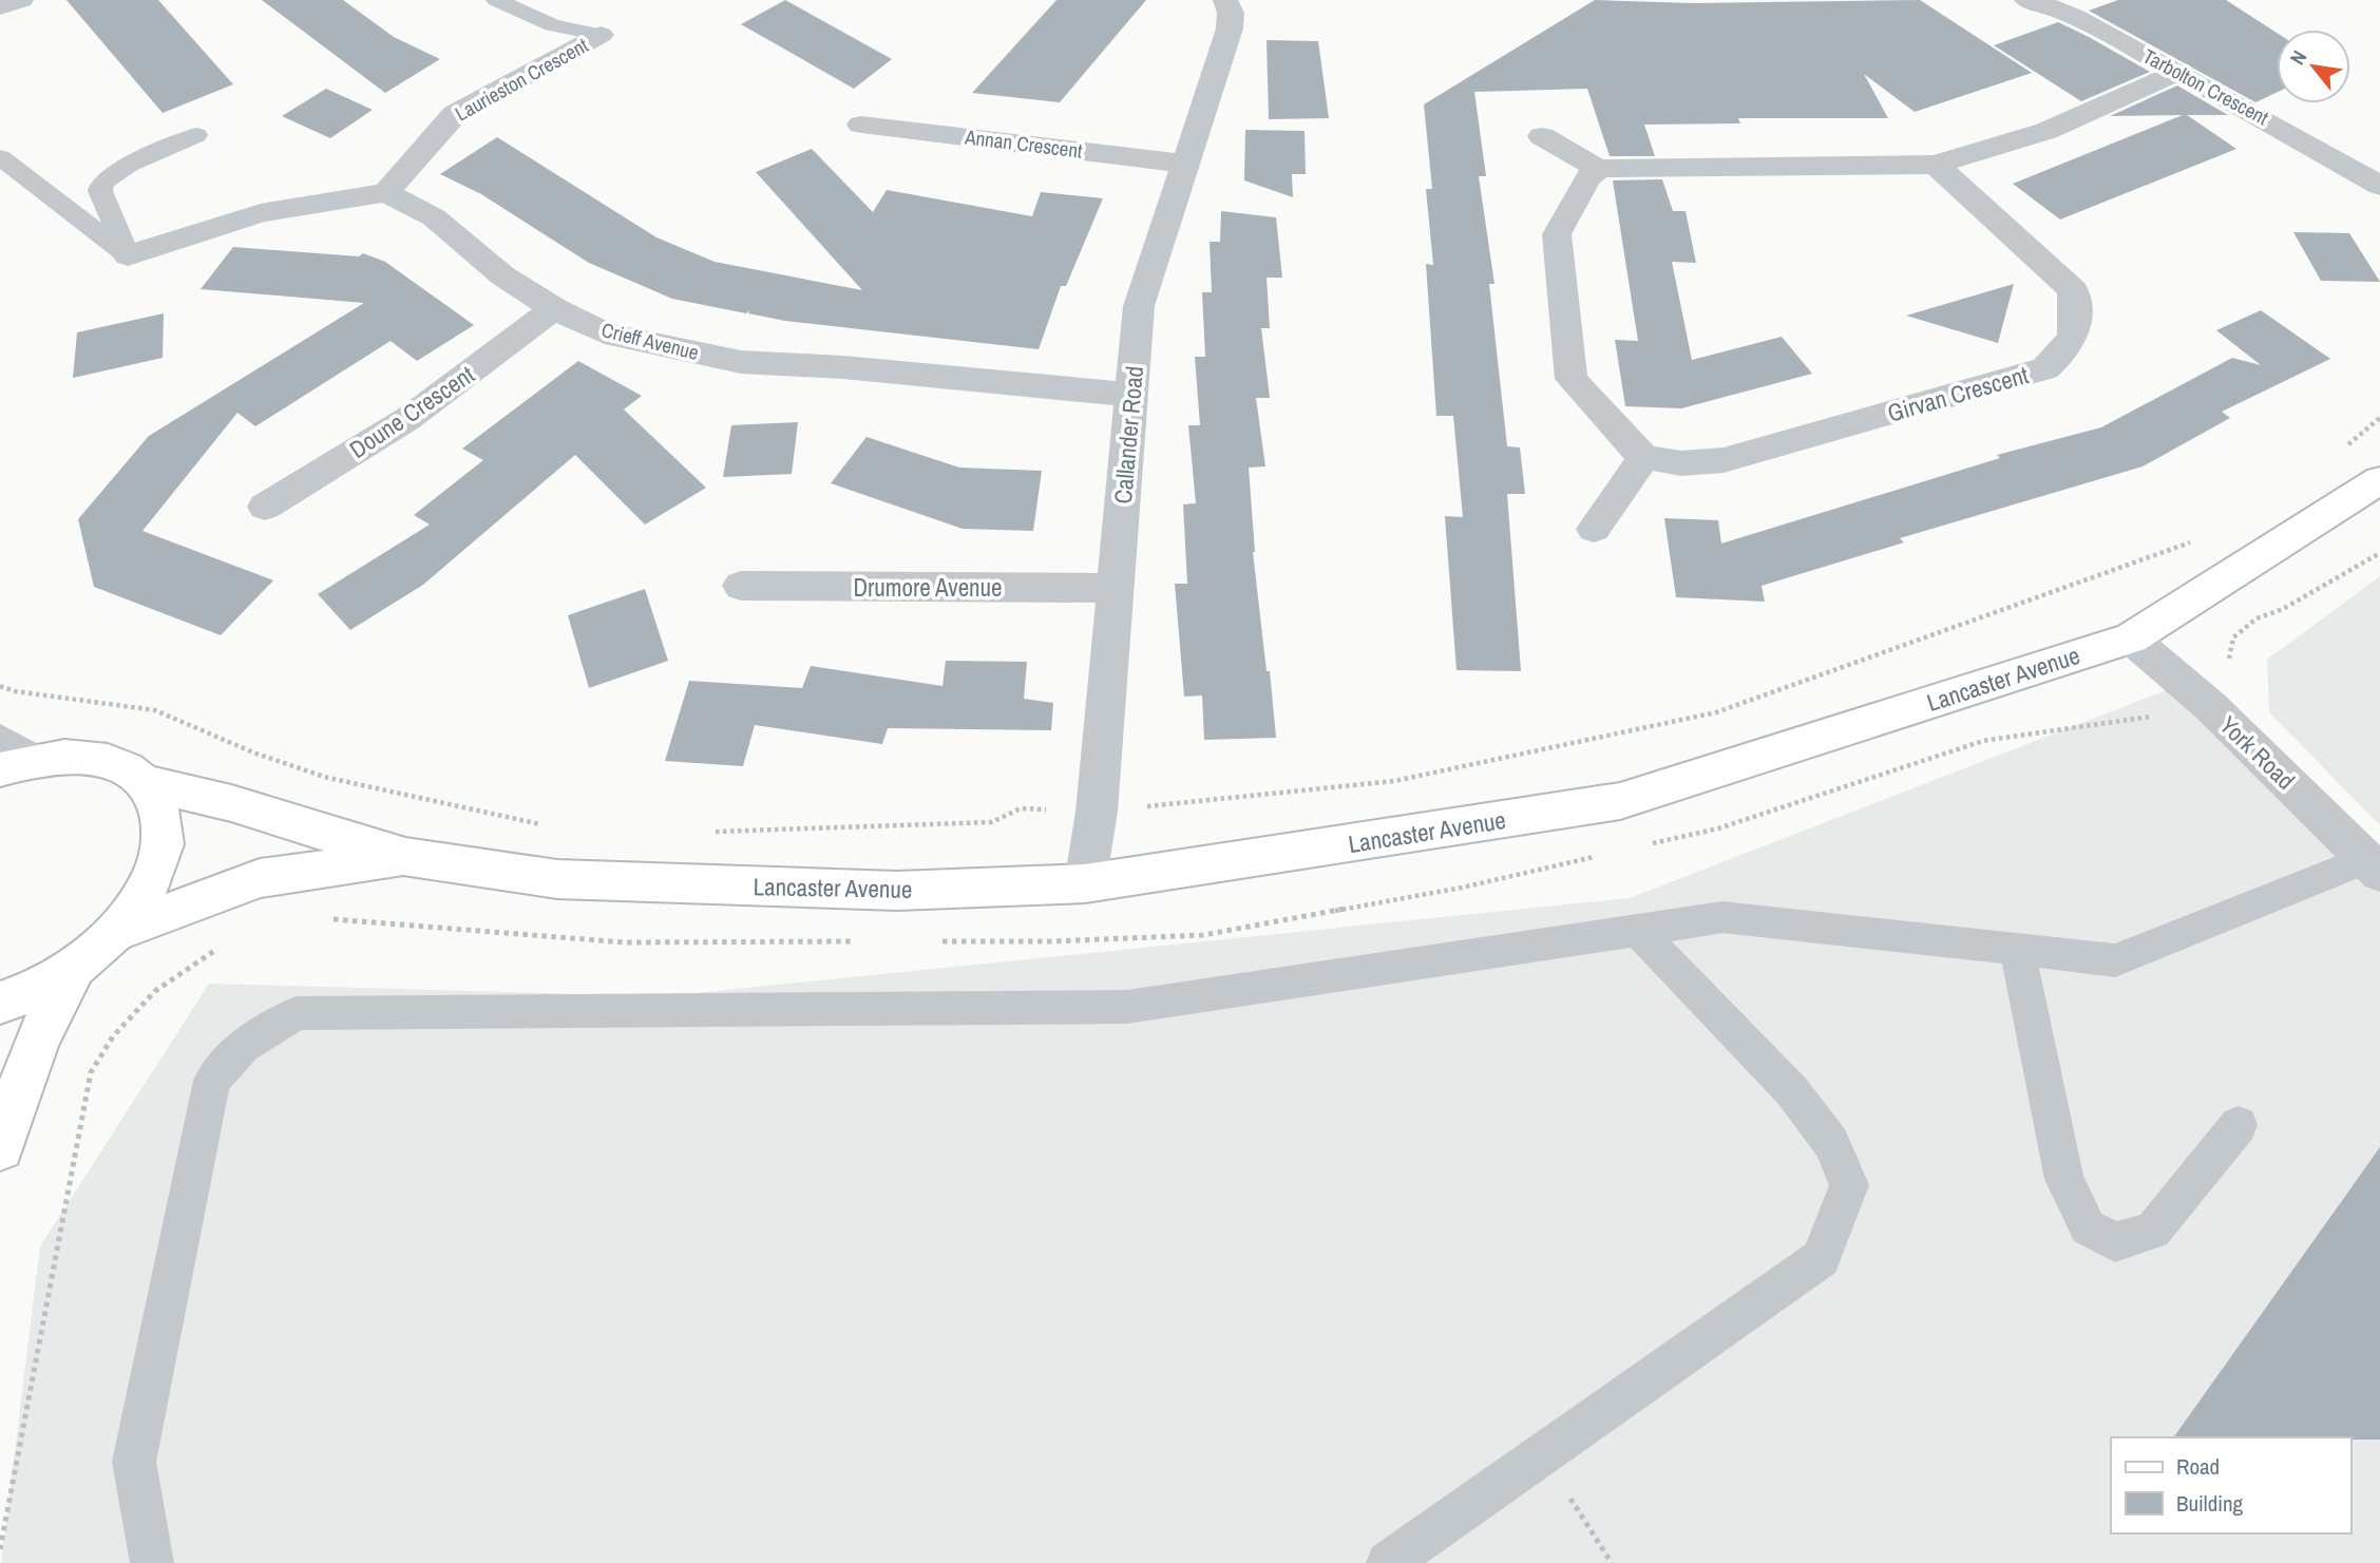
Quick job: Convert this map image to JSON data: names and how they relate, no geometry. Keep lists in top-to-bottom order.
{
  "streets": {
    "main road": ["Lancaster Avenue"],
    "street": [
      "Laurieston Crescent",
      "Tarbolton Crescent",
      "Annan Crescent",
      "Crieff Avenue",
      "Girvan Crescent",
      "Doune Crescent",
      "Callander Road",
      "Drumore Avenue",
      "York Road"
    ]
  },
  "crossings": [
    ["Laurieston Crescent", "Crieff Avenue"],
    ["Annan Crescent", "Callander Road"],
    ["Crieff Avenue", "Doune Crescent"],
    ["Crieff Avenue", "Callander Road"],
    ["Callander Road", "Drumore Avenue"],
    ["Callander Road", "Lancaster Avenue"],
    ["Lancaster Avenue", "York Road"]
  ],
  "legend": ["Road", "Building"],
  "north": "top left"
}
